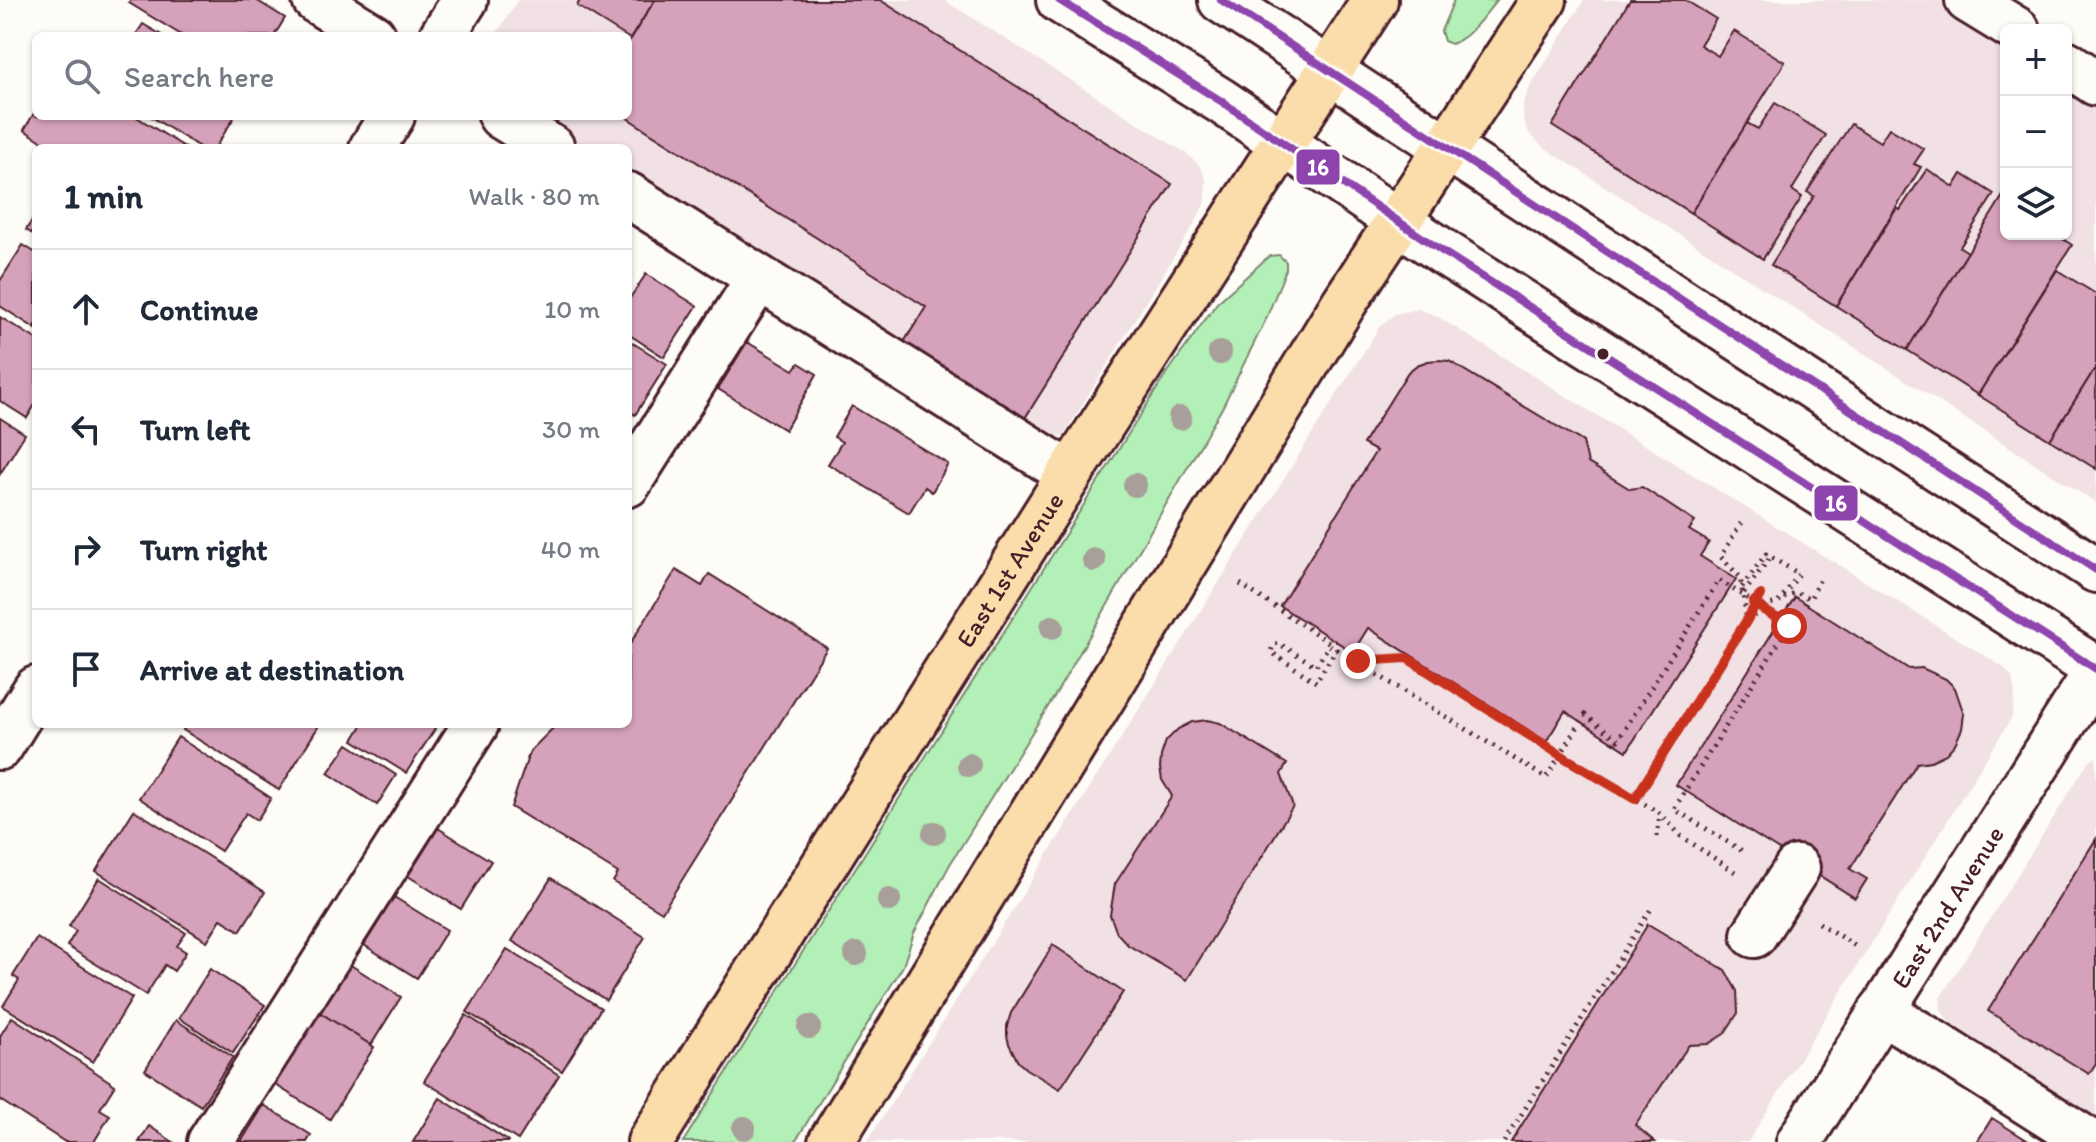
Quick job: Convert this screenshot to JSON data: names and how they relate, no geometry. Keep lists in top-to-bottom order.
{
  "streets": {
    "main road": ["East 1st Avenue"],
    "street": ["East 2nd Avenue"]
  },
  "lines": ["transit line 16"],
  "page": {
    "map_buttons": ["+", "−"],
    "search": "Search here",
    "heading": ["1 min", "Walk · 80 m"],
    "list": [
      ["Continue", "10 m"],
      ["Turn left", "30 m"],
      ["Turn right", "40 m"],
      "Arrive at destination"
    ]
  }
}
